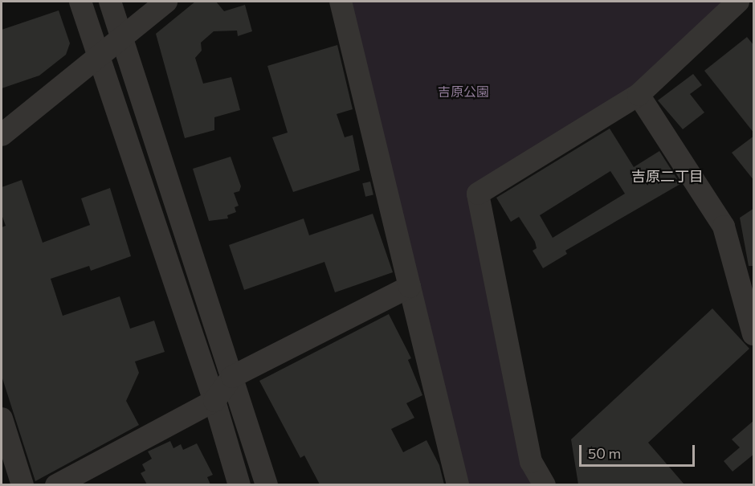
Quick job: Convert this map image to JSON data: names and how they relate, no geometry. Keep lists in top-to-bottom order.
{
  "districts": ["吉原二丁目"],
  "parks": ["吉原公園"],
  "scale_bar": "50 m"
}
